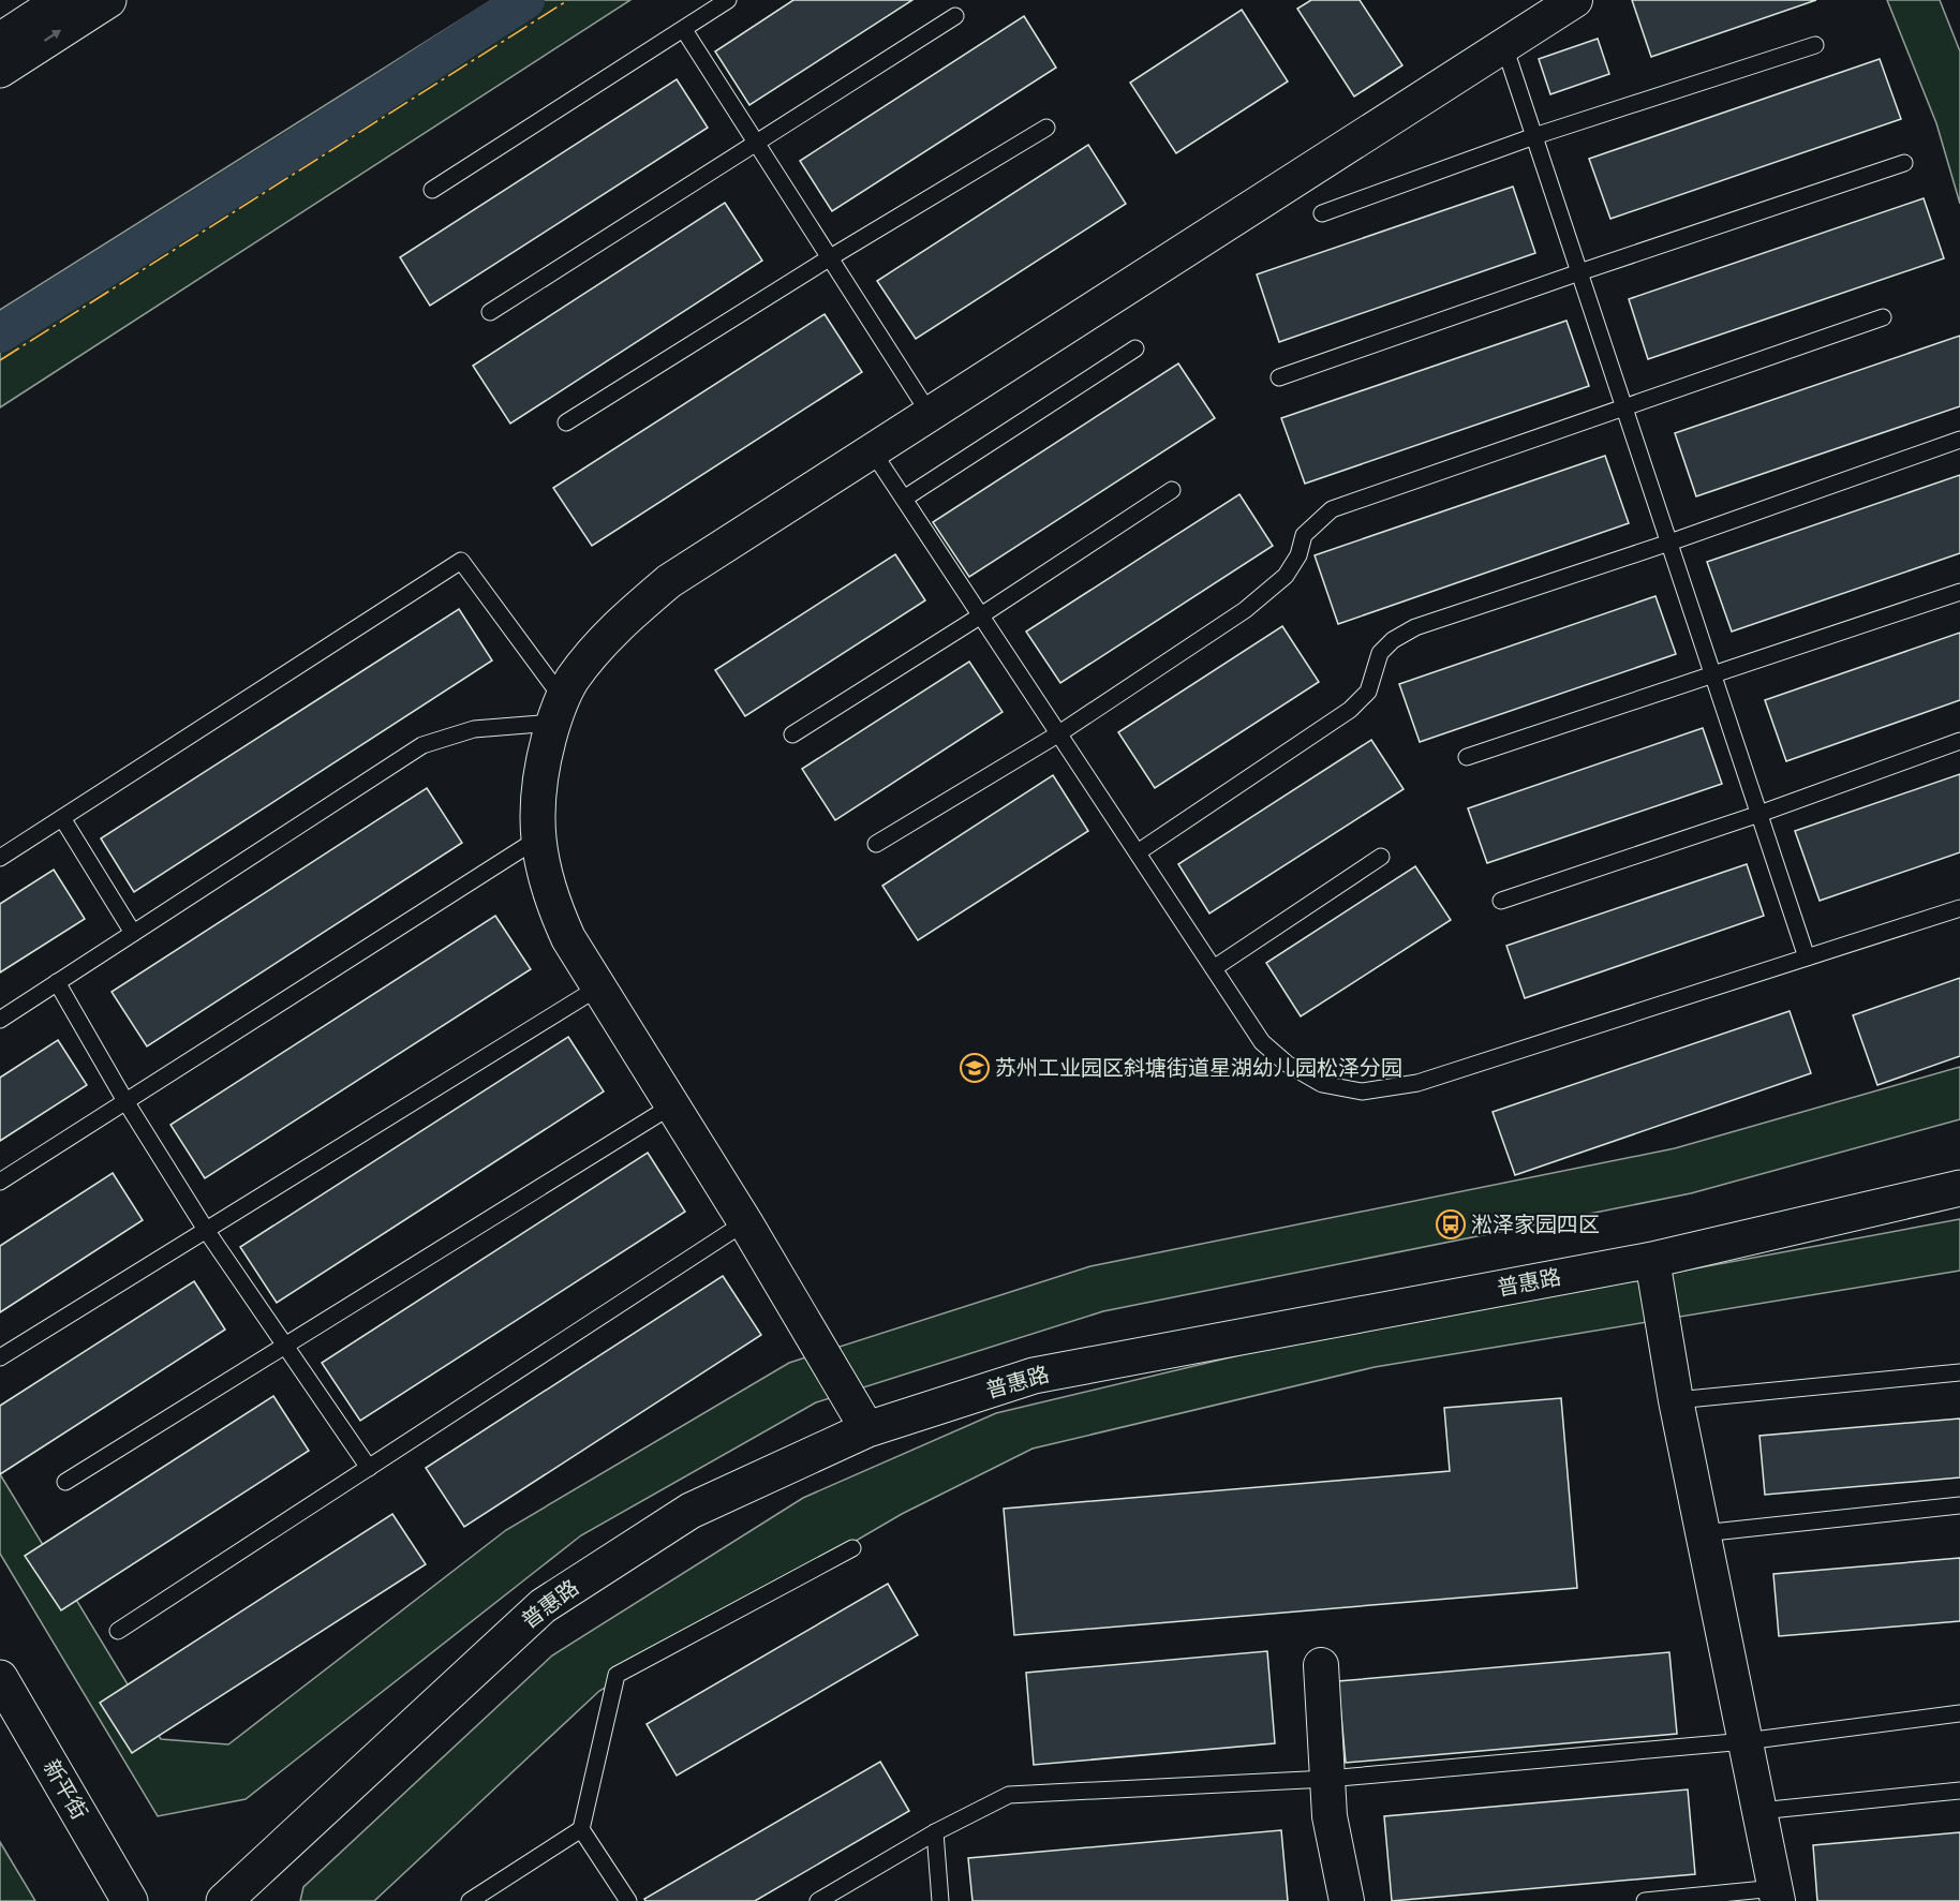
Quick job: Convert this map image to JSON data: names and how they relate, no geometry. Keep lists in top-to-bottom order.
{
  "streets": {
    "main road": ["普惠路", "新平街"]
  },
  "places": {
    "school or university": ["苏州工业园区斜塘街道星湖幼儿园松泽分园"],
    "bus stop": ["淞泽家园四区"]
  }
}
